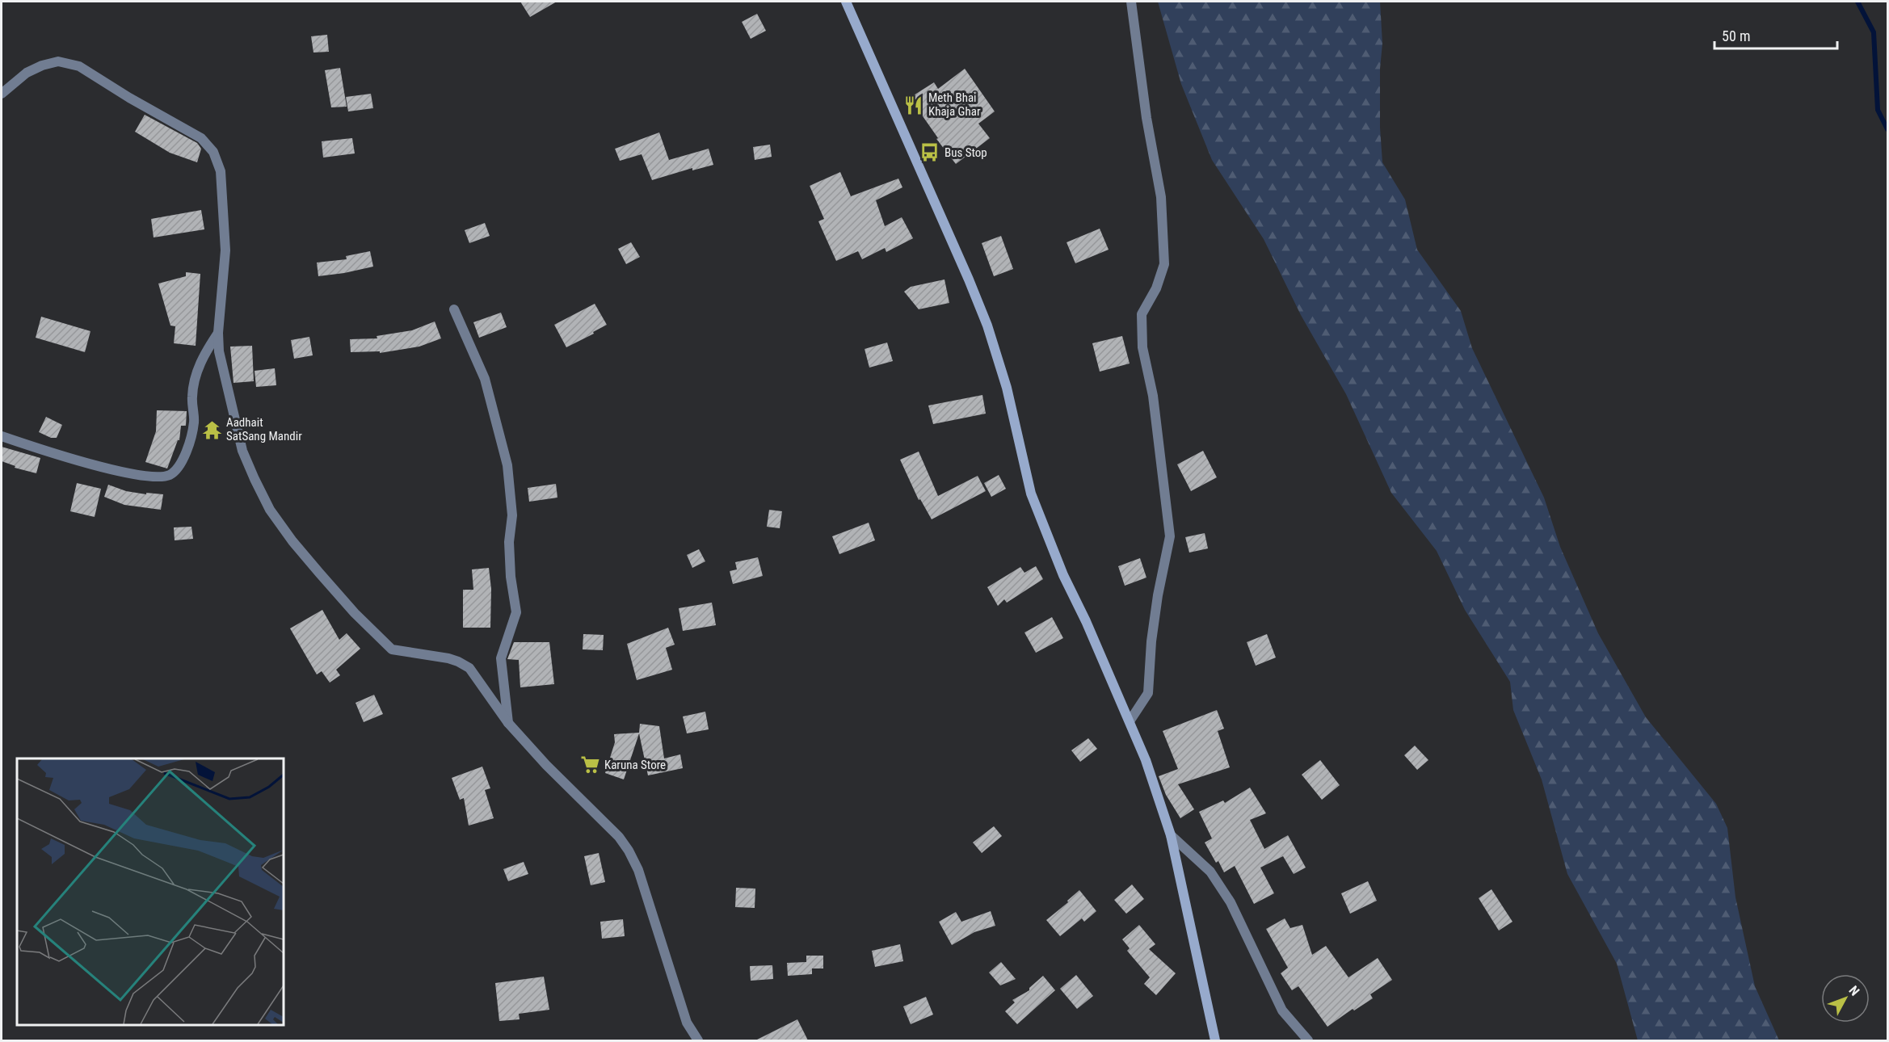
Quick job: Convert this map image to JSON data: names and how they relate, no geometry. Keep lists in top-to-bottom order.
{
  "places": {
    "restaurant": ["Meth Bhai Khaja Ghar"],
    "bus stop": ["Bus Stop"],
    "temple": ["Aadhait SatSang Mandir"],
    "supermarket": ["Karuna Store"]
  },
  "scale_bar": "50 m",
  "north": "top right"
}
